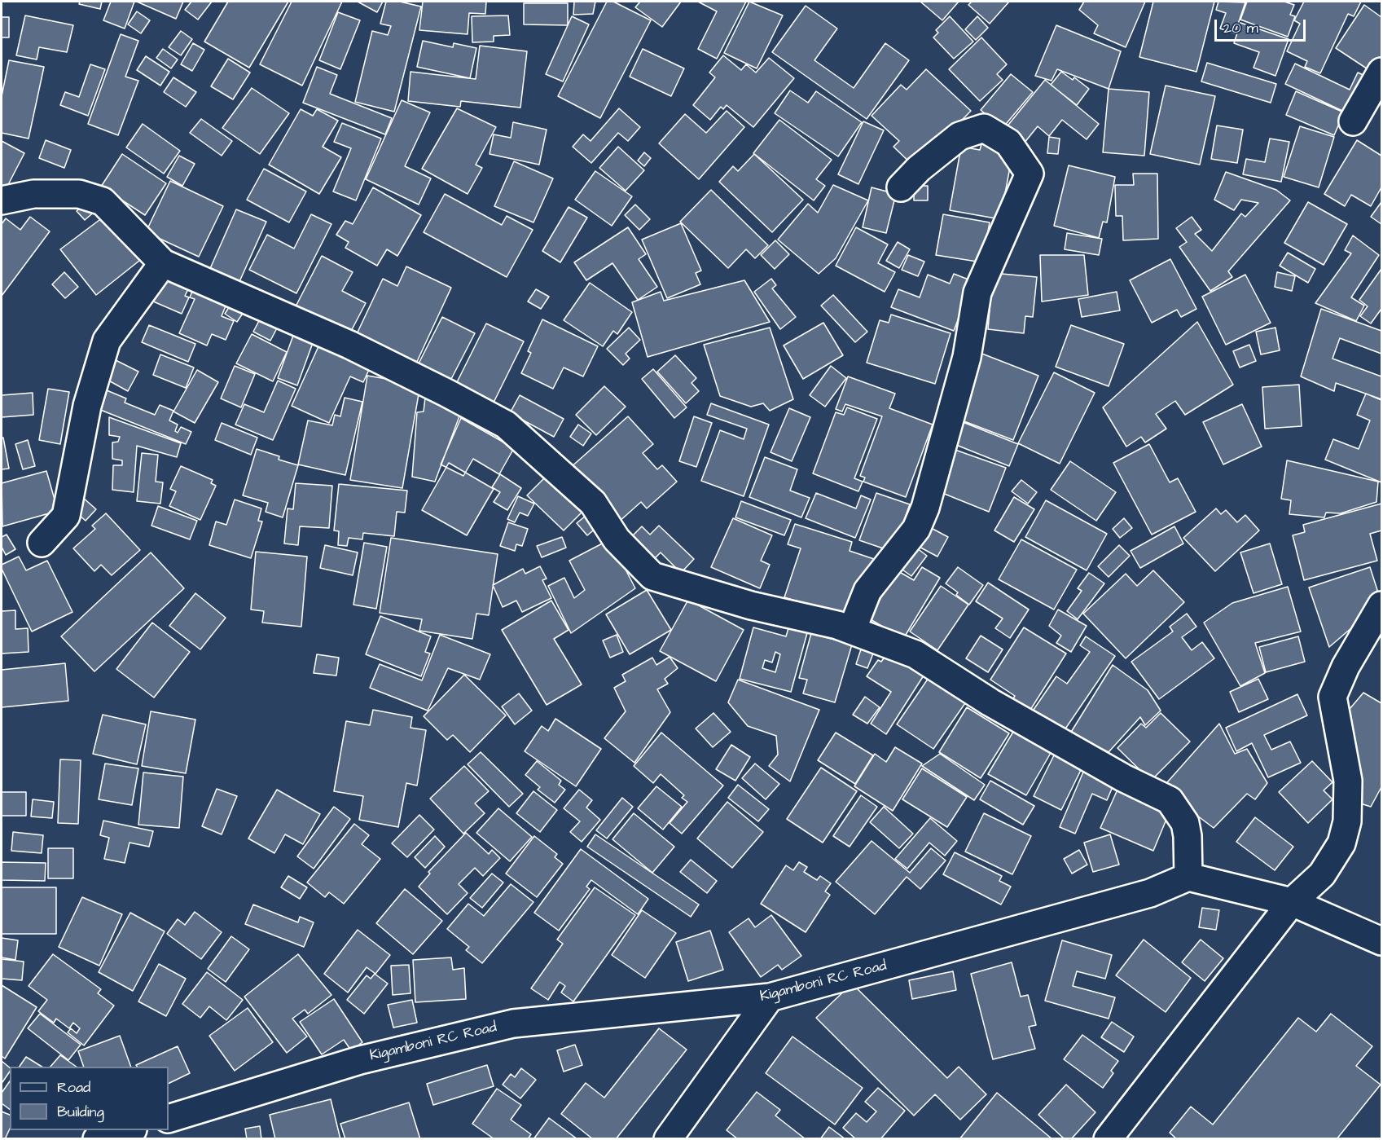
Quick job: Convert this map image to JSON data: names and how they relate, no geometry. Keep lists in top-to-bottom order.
{
  "streets": {
    "street": ["Kigamboni RC Road"]
  },
  "legend": ["Road", "Building"],
  "scale_bar": "20 m"
}
